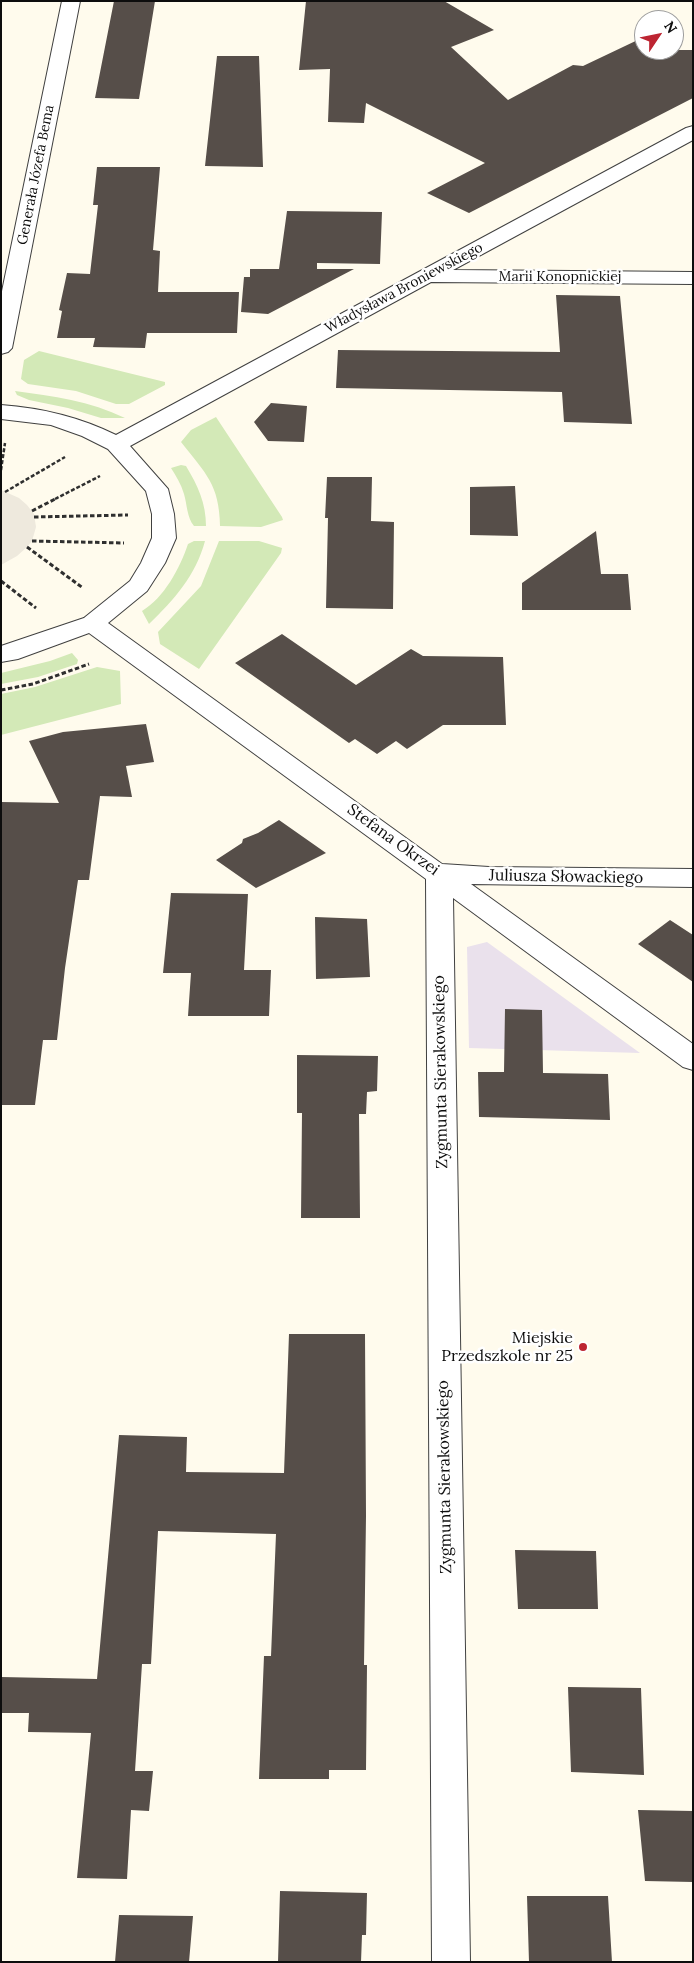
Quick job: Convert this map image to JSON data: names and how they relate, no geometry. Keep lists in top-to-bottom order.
{
  "streets": {
    "street": [
      "Generała Józefa Bema",
      "Marii Konopnickiej",
      "Władysława Broniewskiego",
      "Stefana Okrzei",
      "Juliusza Słowackiego",
      "Zygmunta Sierakowskiego"
    ]
  },
  "crossings": [
    ["Marii Konopnickiej", "Władysława Broniewskiego"],
    ["Stefana Okrzei", "Juliusza Słowackiego"],
    ["Stefana Okrzei", "Zygmunta Sierakowskiego"],
    ["Juliusza Słowackiego", "Zygmunta Sierakowskiego"]
  ],
  "places": ["Miejskie Przedszkole nr 25"],
  "north": "top right"
}
